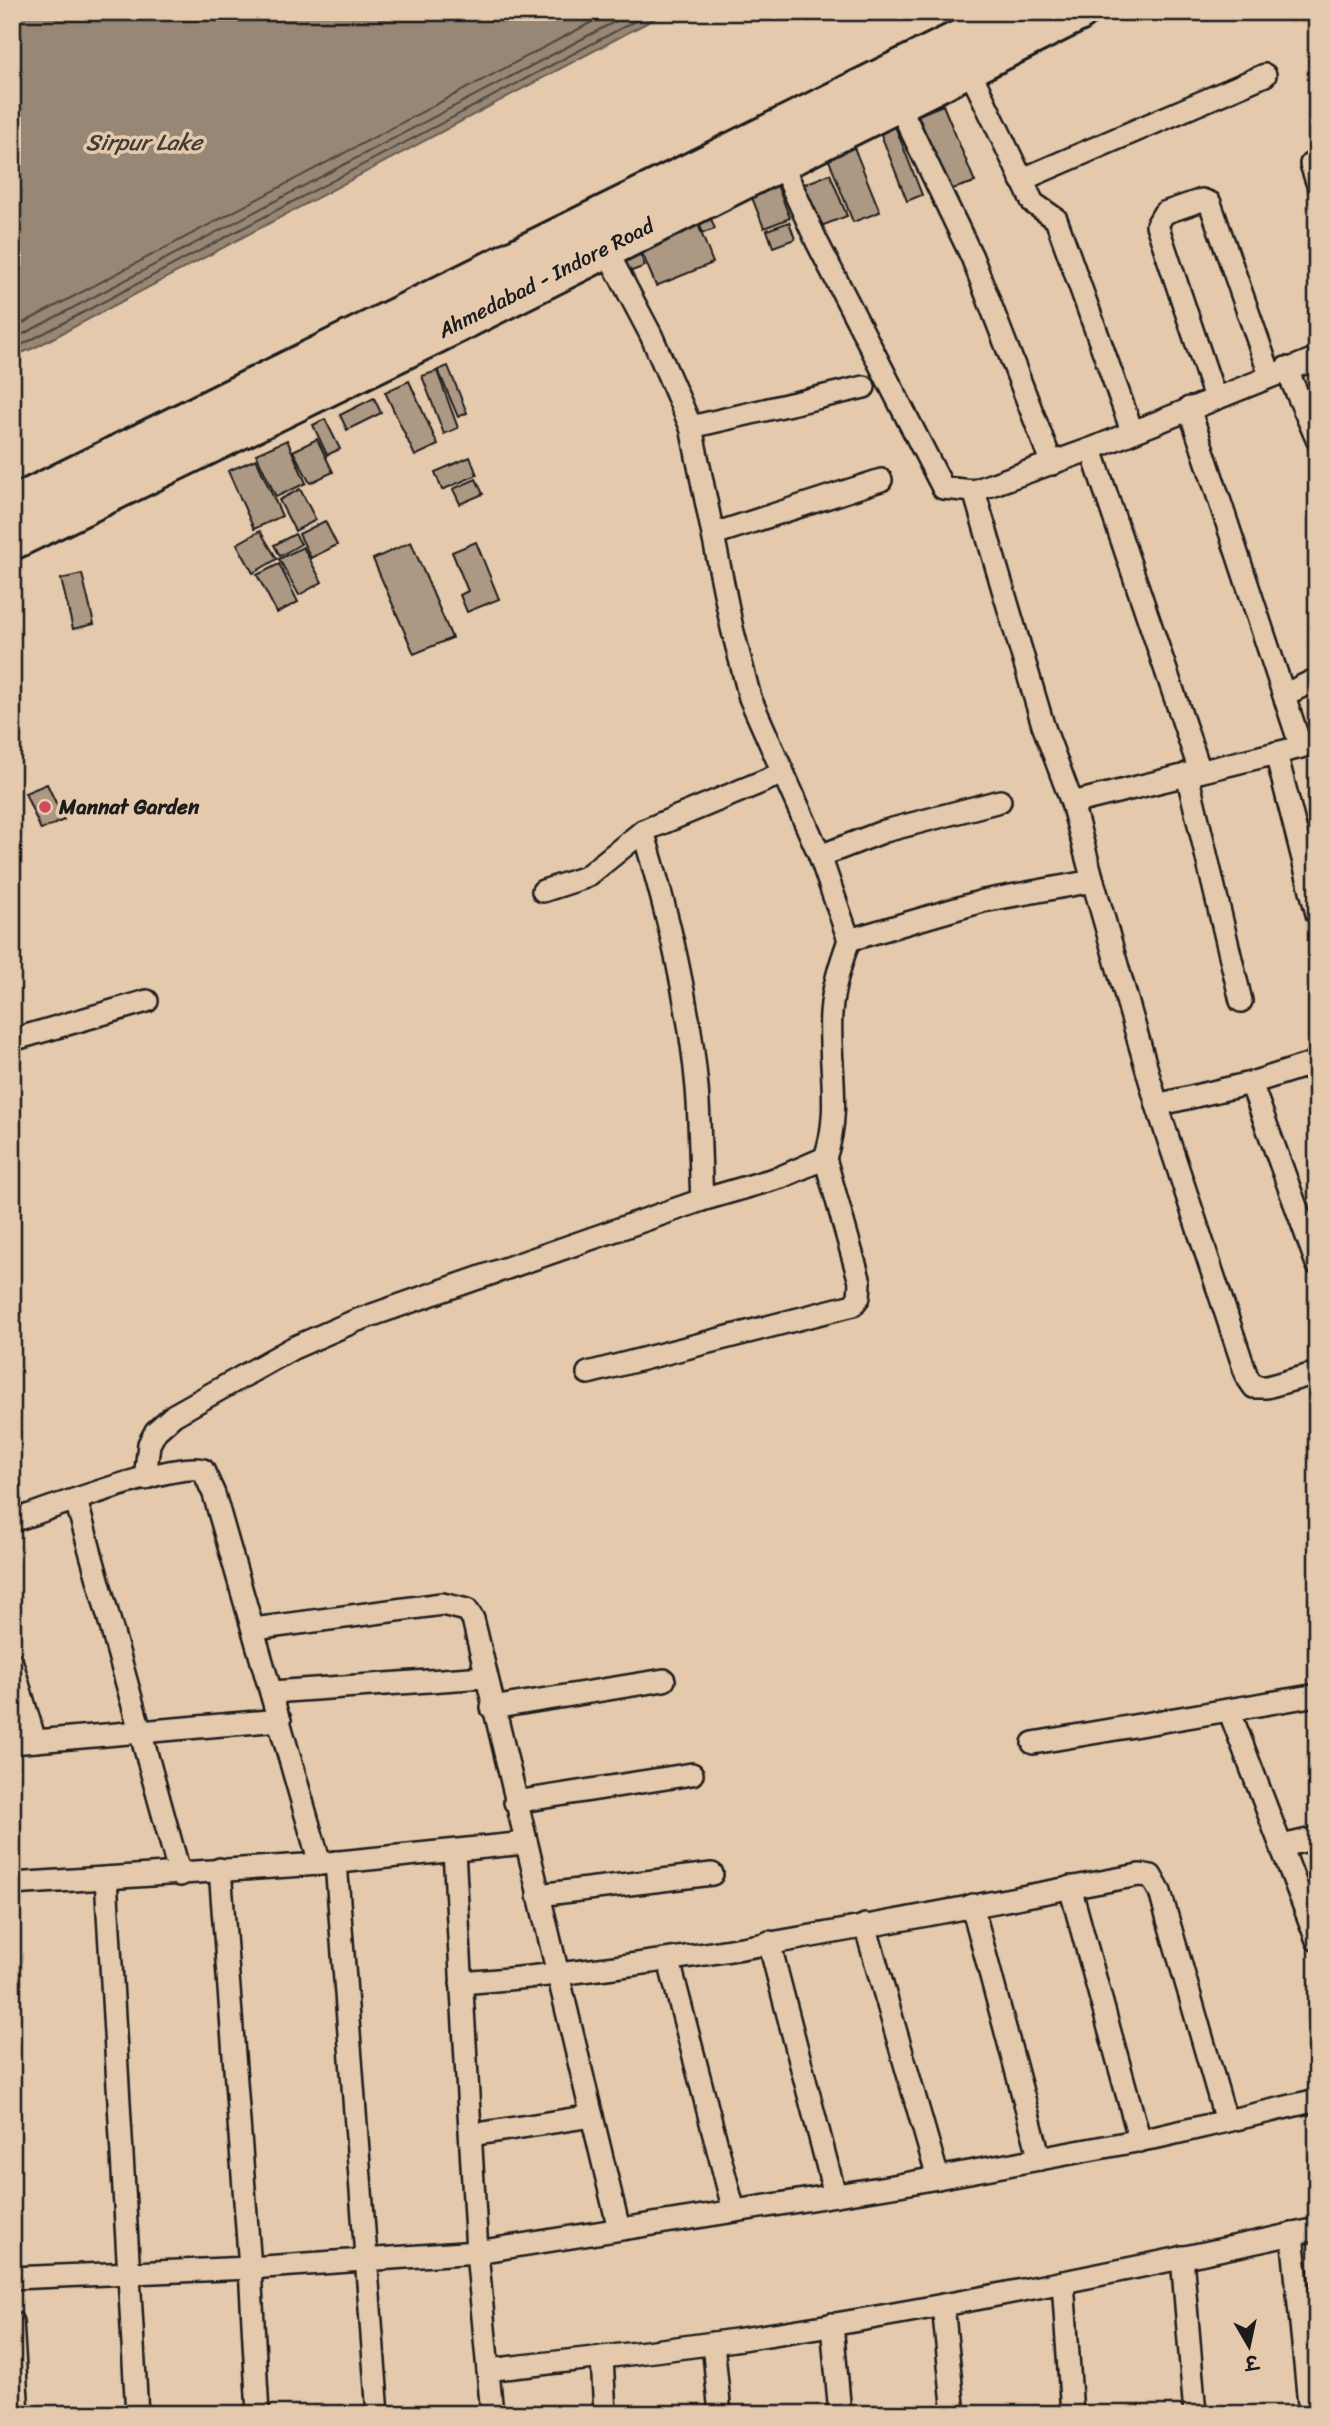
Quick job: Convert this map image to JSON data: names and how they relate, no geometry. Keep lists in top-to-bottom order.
{
  "streets": {
    "highway": ["Ahmedabad - Indore Road"]
  },
  "water": ["Sirpur Lake"],
  "places": ["Mannat Garden"],
  "north": "bottom"
}
